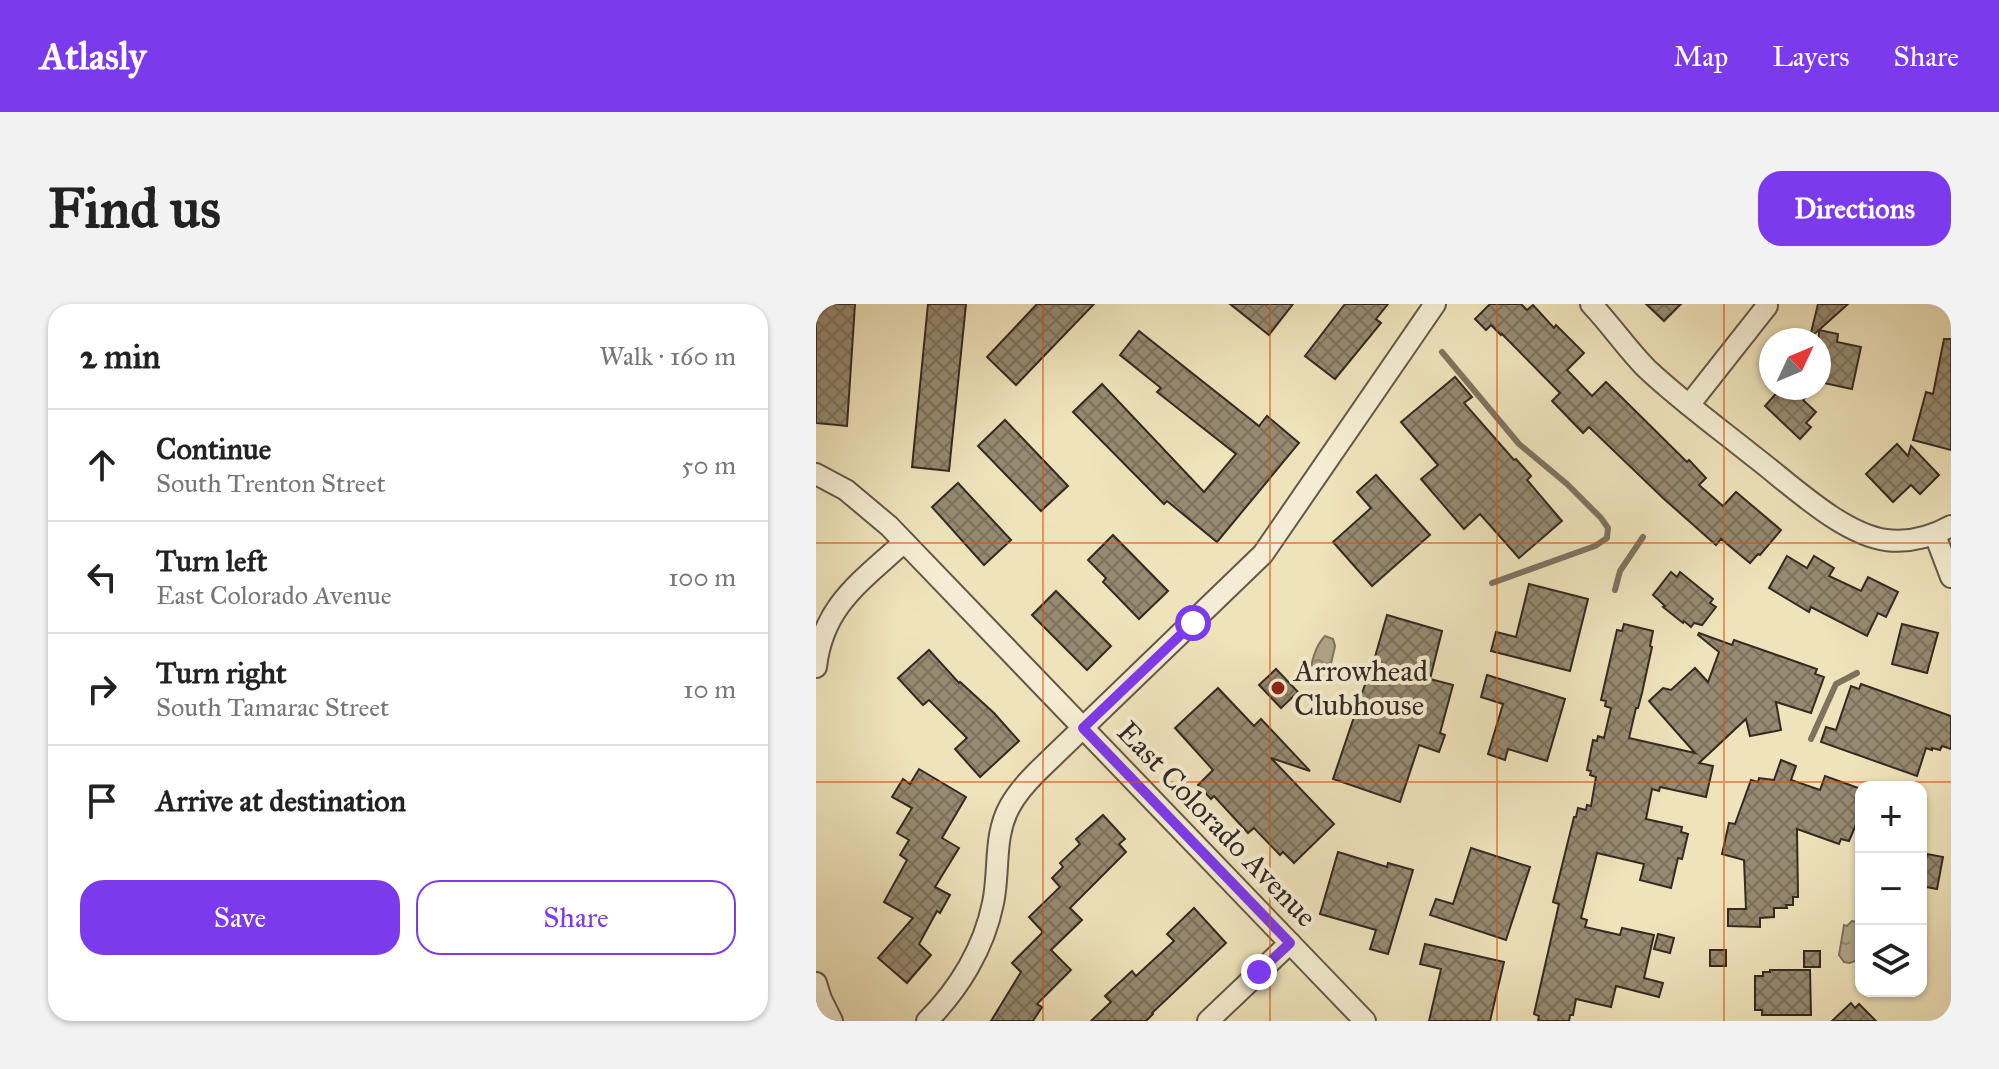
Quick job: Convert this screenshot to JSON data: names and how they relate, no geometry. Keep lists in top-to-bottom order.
{
  "streets": {
    "street": ["East Colorado Avenue"]
  },
  "places": ["Arrowhead Clubhouse"],
  "north": "top right",
  "page": {
    "header": "Atlasly",
    "nav": ["Map", "Layers", "Share"],
    "buttons": [
      "Directions",
      ["Save", "Share"]
    ],
    "title": "Find us",
    "heading": ["2 min", "Walk · 160 m"],
    "list": [
      ["Continue", "South Trenton Street", "50 m"],
      ["Turn left", "East Colorado Avenue", "100 m"],
      ["Turn right", "South Tamarac Street", "10 m"],
      "Arrive at destination"
    ],
    "map_buttons": ["+", "−"]
  }
}
